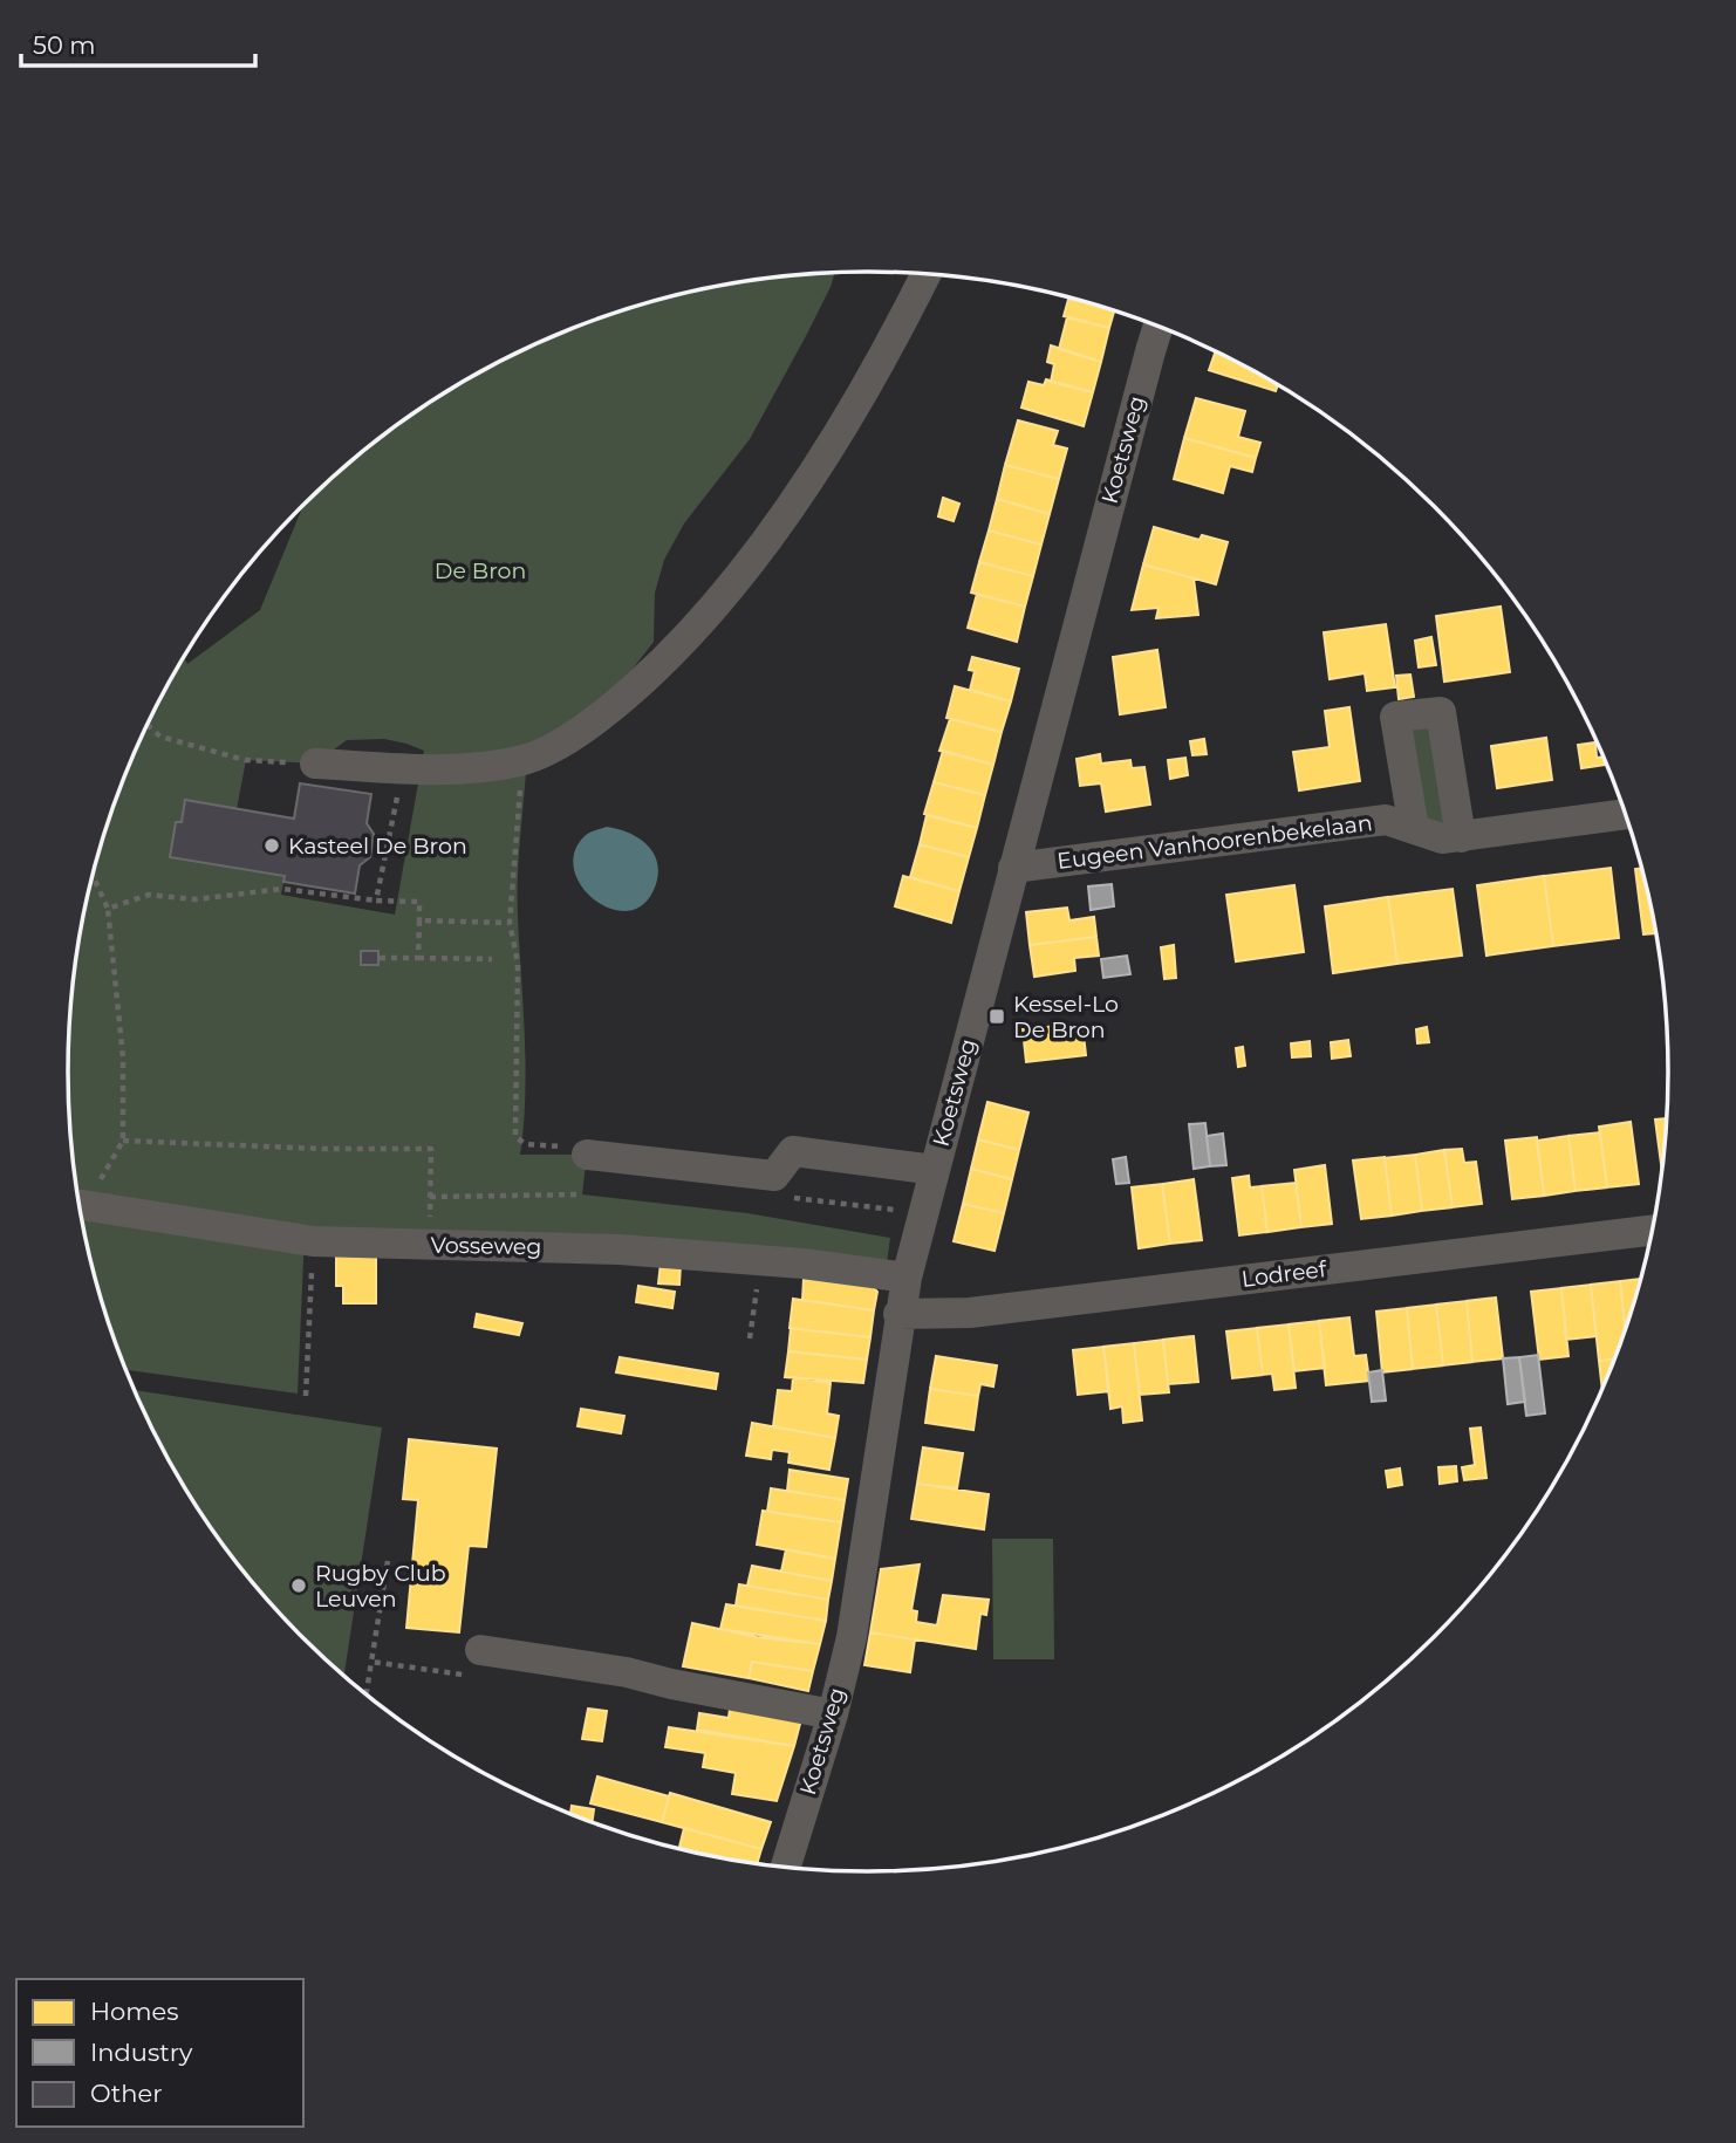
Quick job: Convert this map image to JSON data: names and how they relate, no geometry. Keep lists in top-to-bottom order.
{
  "streets": {
    "street": [
      "Koetsweg",
      "Eugeen Vanhoorenbekelaan",
      "Vosseweg",
      "Lodreef"
    ]
  },
  "crossings": [
    ["Koetsweg", "Eugeen Vanhoorenbekelaan"],
    ["Koetsweg", "Vosseweg"],
    ["Koetsweg", "Lodreef"]
  ],
  "parks": ["De Bron"],
  "places": {
    "other": ["Kasteel De Bron", "Rugby Club Leuven"],
    "transit": ["Kessel-Lo De Bron"]
  },
  "legend": ["Homes", "Industry", "Other"],
  "scale_bar": "50 m"
}
